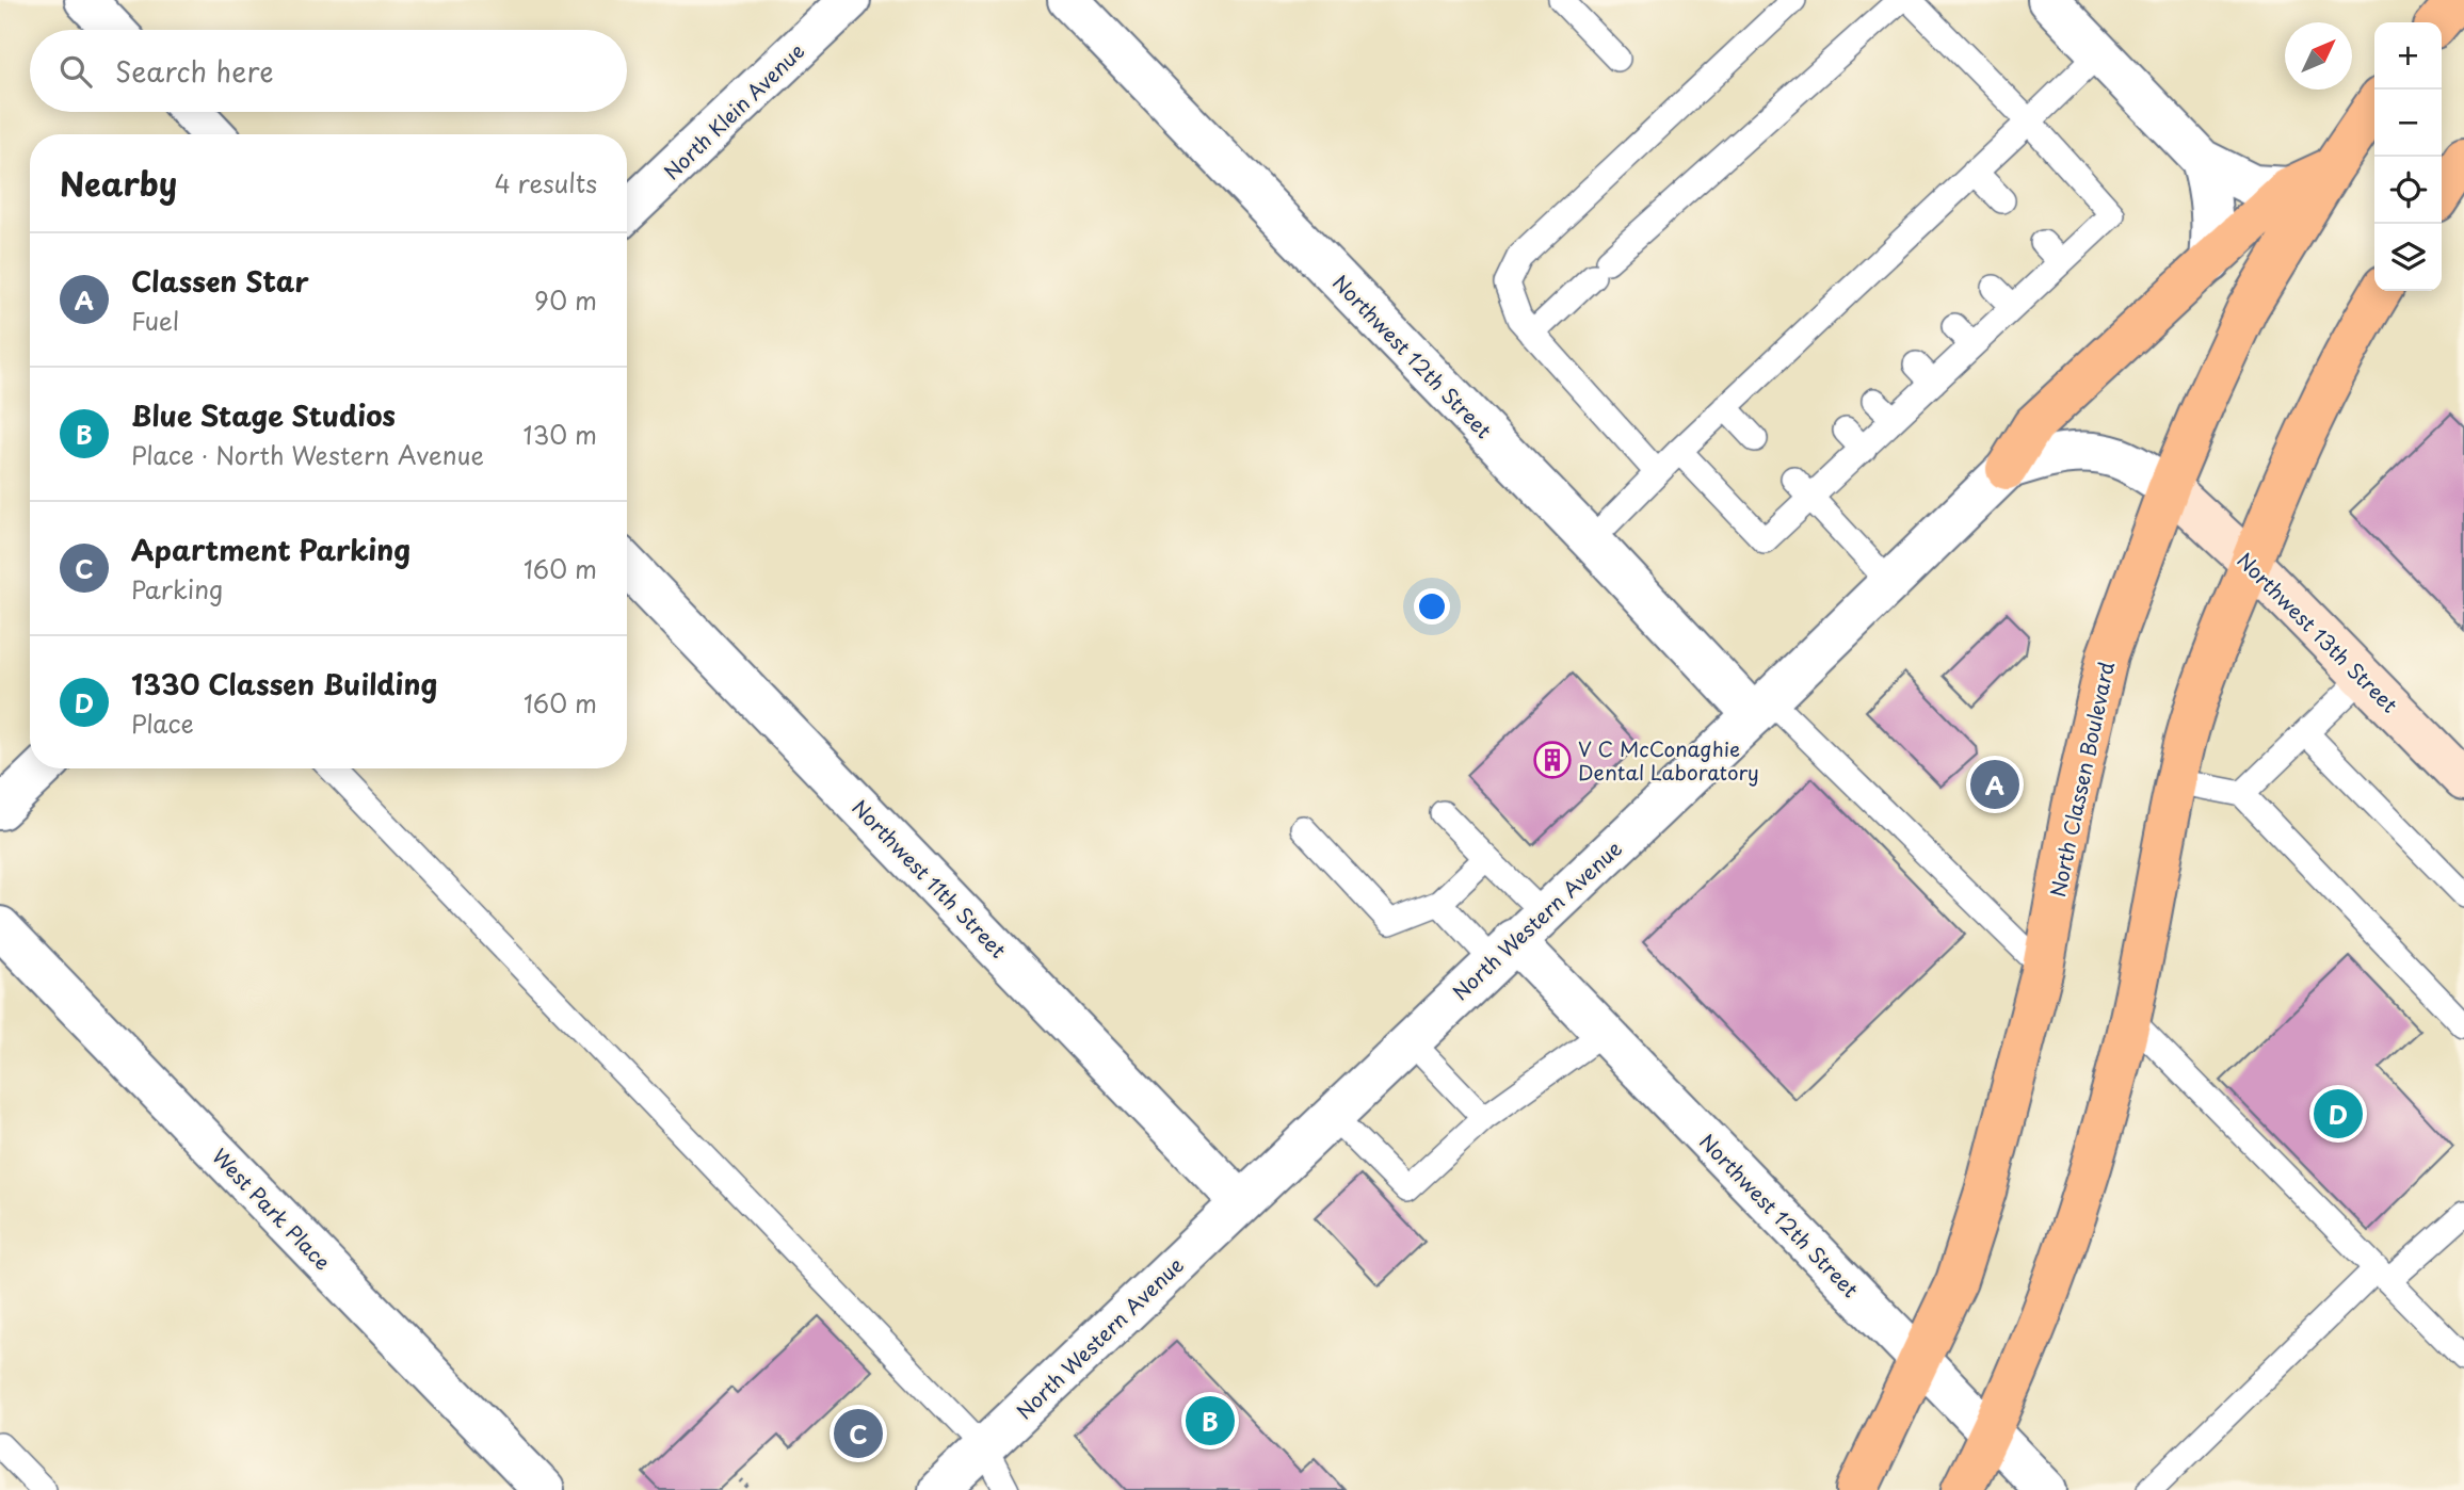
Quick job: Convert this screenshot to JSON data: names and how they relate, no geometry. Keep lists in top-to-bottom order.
{
  "streets": {
    "main road": ["Northwest 13th Street", "North Classen Boulevard"],
    "street": [
      "North Klein Avenue",
      "Northwest 12th Street",
      "Northwest 11th Street",
      "North Western Avenue",
      "West Park Place"
    ]
  },
  "crossings": [
    ["Northwest 12th Street", "North Classen Boulevard"],
    ["Northwest 12th Street", "North Western Avenue"],
    ["Northwest 13th Street", "North Classen Boulevard"],
    ["Northwest 13th Street", "North Western Avenue"],
    ["North Classen Boulevard", "North Western Avenue"],
    ["Northwest 11th Street", "North Western Avenue"]
  ],
  "places": {
    "building": ["V C McConaghie Dental Laboratory"]
  },
  "north": "top right",
  "page": {
    "map_buttons": ["+", "−"],
    "search": "Search here",
    "heading": ["Nearby", "4 results"],
    "list": [
      {
        "mark": "A",
        "name": "Classen Star",
        "note": "Fuel",
        "value": "90 m"
      },
      {
        "mark": "B",
        "name": "Blue Stage Studios",
        "note": "Place · North Western Avenue",
        "value": "130 m"
      },
      {
        "mark": "C",
        "name": "Apartment Parking",
        "note": "Parking",
        "value": "160 m"
      },
      {
        "mark": "D",
        "name": "1330 Classen Building",
        "note": "Place",
        "value": "160 m"
      }
    ],
    "pins": [
      "A",
      "D",
      "B",
      "C"
    ]
  }
}
